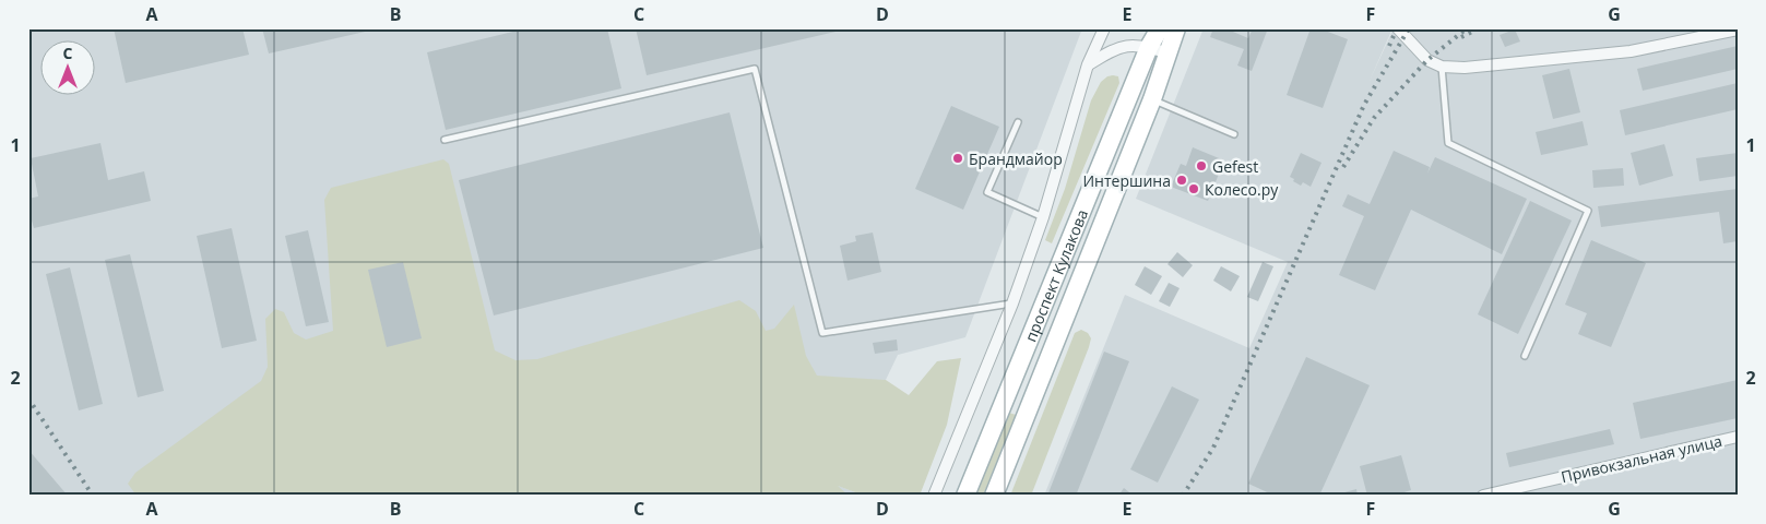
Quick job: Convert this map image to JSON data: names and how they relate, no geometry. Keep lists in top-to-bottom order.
{
  "streets": {
    "main road": ["проспект Кулакова"],
    "street": ["Привокзальная улица"]
  },
  "places": [
    "Брандмайор",
    "Gefest",
    "Интершина",
    "Колесо.ру"
  ],
  "north": "top",
  "grid": {
    "columns": [
      "A",
      "B",
      "C",
      "D",
      "E",
      "F",
      "G"
    ],
    "rows": ["1", "2"]
  }
}
